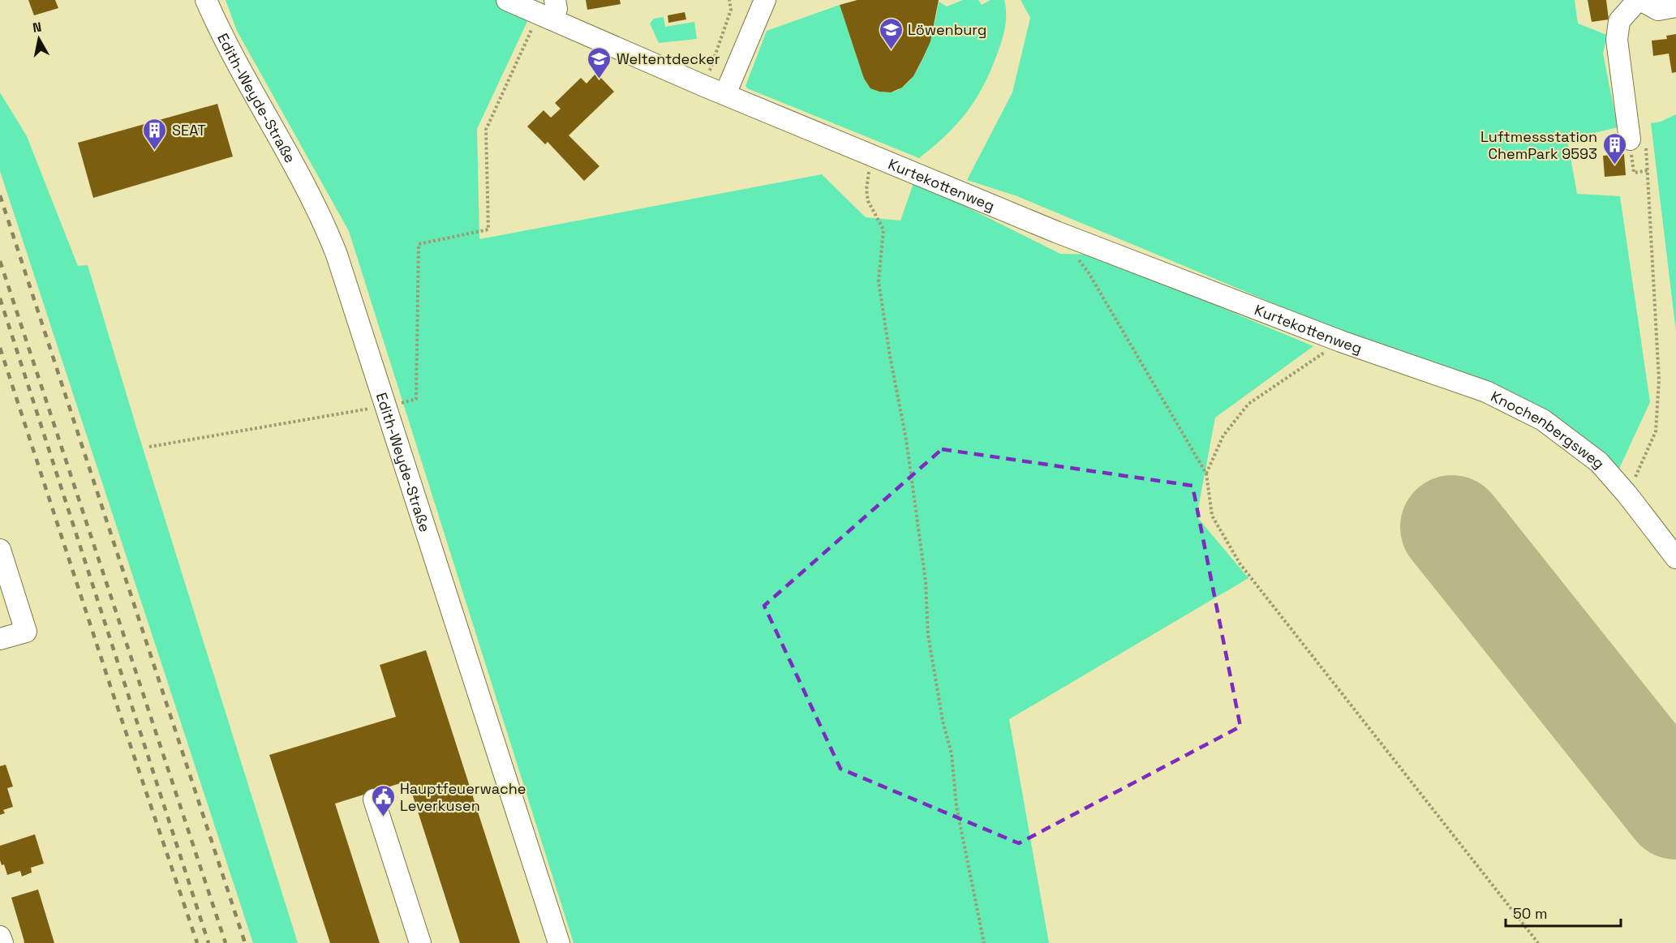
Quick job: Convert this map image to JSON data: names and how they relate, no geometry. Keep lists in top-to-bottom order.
{
  "streets": {
    "street": ["Edith-Weyde-Straße", "Kurtekottenweg", "Knochenbergsweg"]
  },
  "crossings": [
    ["Kurtekottenweg", "Knochenbergsweg"]
  ],
  "places": {
    "school or university": ["Löwenburg", "Weltentdecker"],
    "building": ["SEAT", "Luftmessstation ChemPark 9593"],
    "public building": ["Hauptfeuerwache Leverkusen"]
  },
  "scale_bar": "50 m",
  "north": "top"
}
